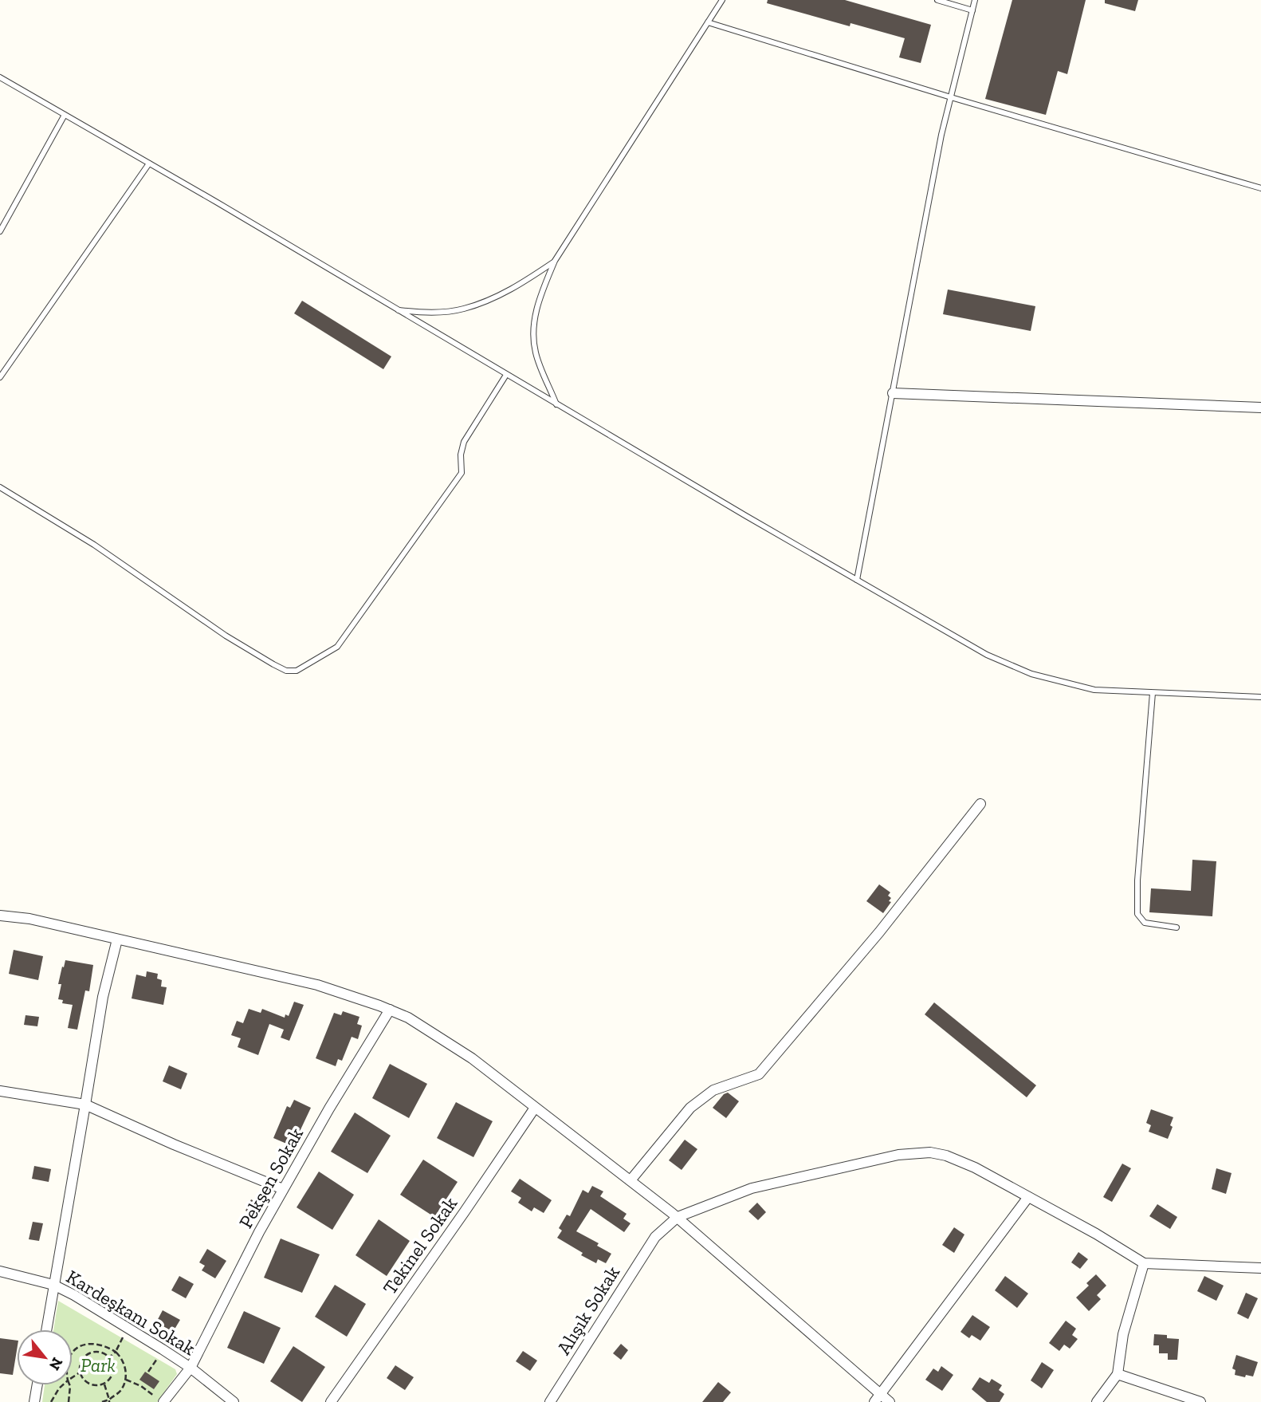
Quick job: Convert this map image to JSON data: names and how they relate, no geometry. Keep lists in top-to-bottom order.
{
  "streets": {
    "street": [
      "Pekşen Sokak",
      "Tekinel Sokak",
      "Alışık Sokak",
      "Kardeşkanı Sokak"
    ]
  },
  "crossings": [
    ["Pekşen Sokak", "Kardeşkanı Sokak"]
  ],
  "parks": ["Park"],
  "north": "bottom right"
}
